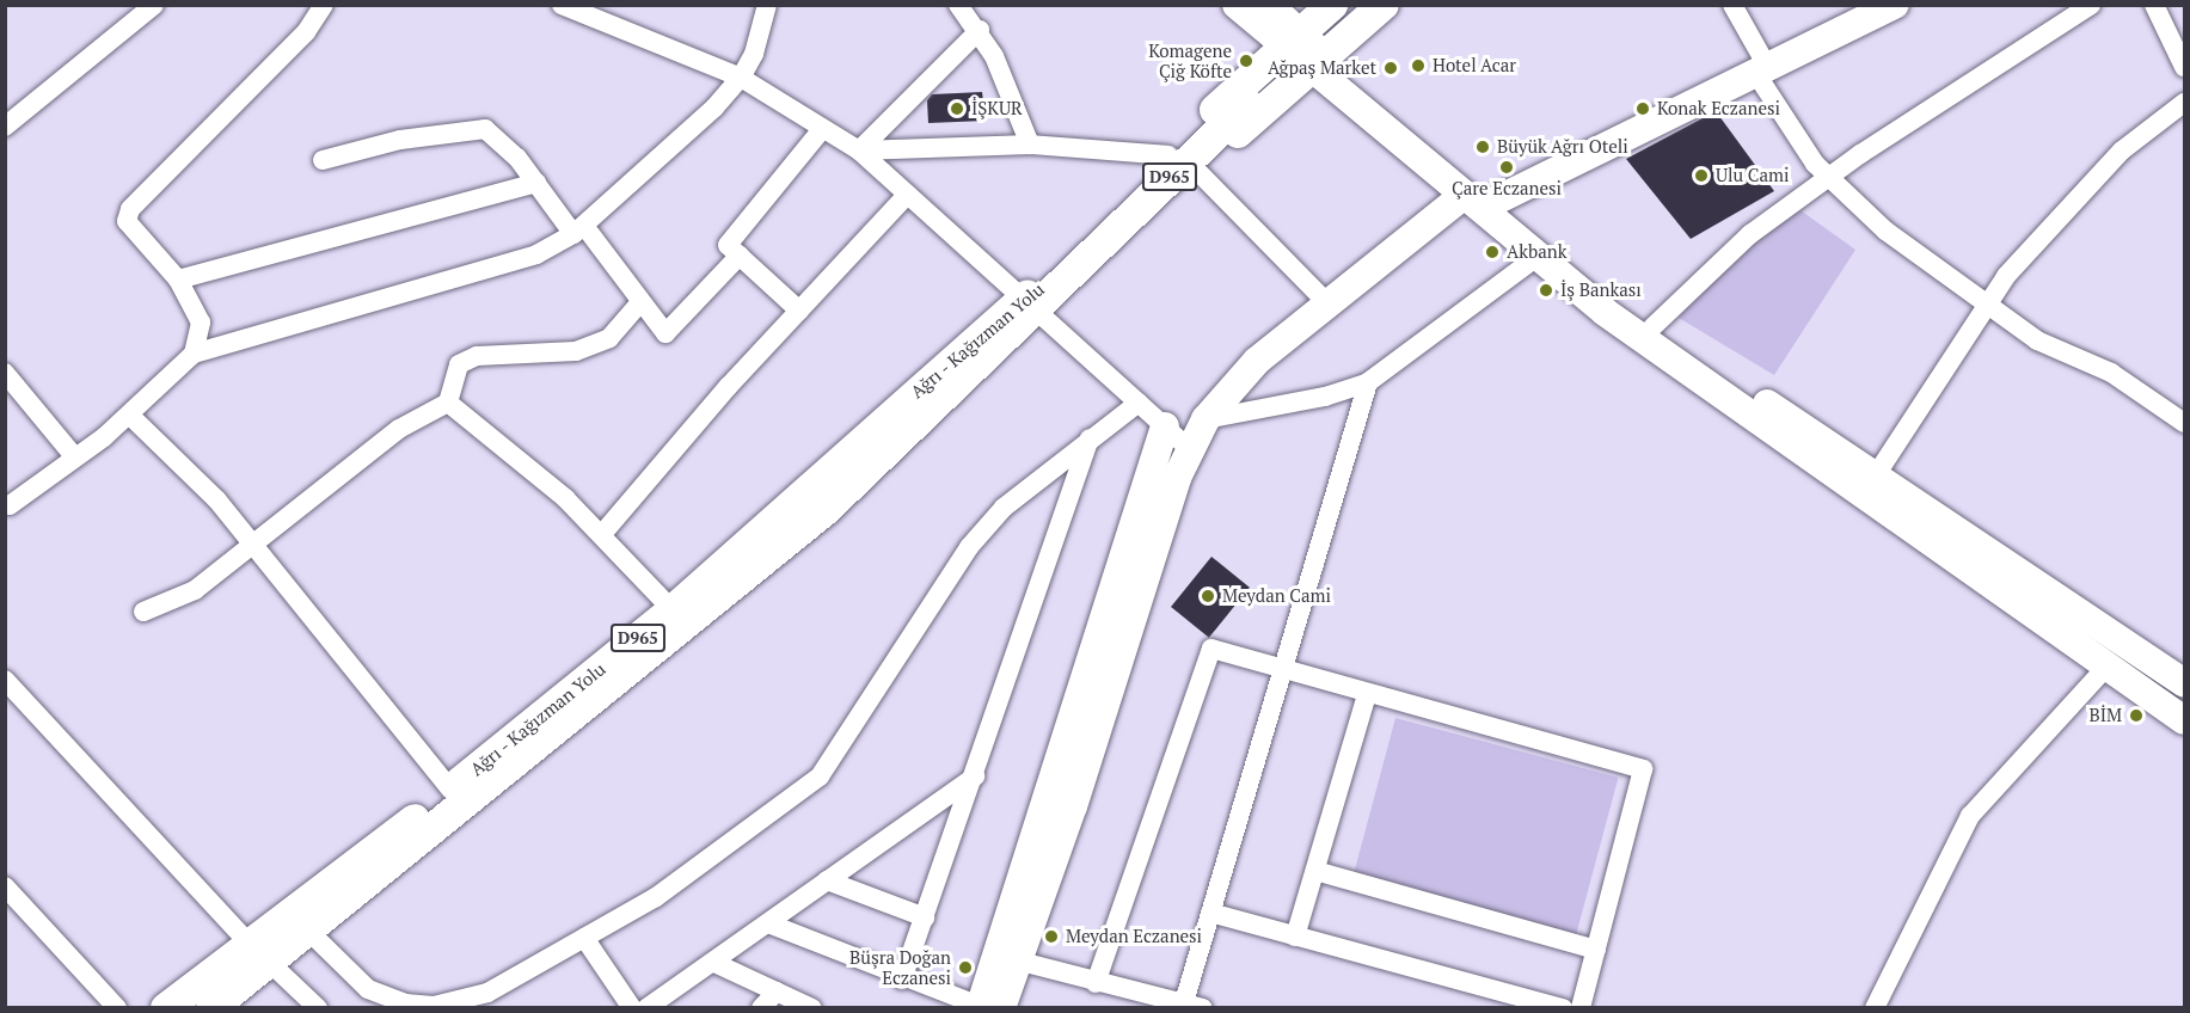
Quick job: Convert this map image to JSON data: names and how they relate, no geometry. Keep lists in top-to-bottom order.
{
  "streets": {
    "main road": ["D965", "Ağrı - Kağızman Yolu"]
  },
  "places": [
    "Komagene Çiğ Köfte",
    "Hotel Acar",
    "Ağpaş Market",
    "İŞKUR",
    "Konak Eczanesi",
    "Büyük Ağrı Oteli",
    "Çare Eczanesi",
    "Ulu Cami",
    "Akbank",
    "İş Bankası",
    "Meydan Cami",
    "BİM",
    "Meydan Eczanesi",
    "Büşra Doğan Eczanesi"
  ]
}
